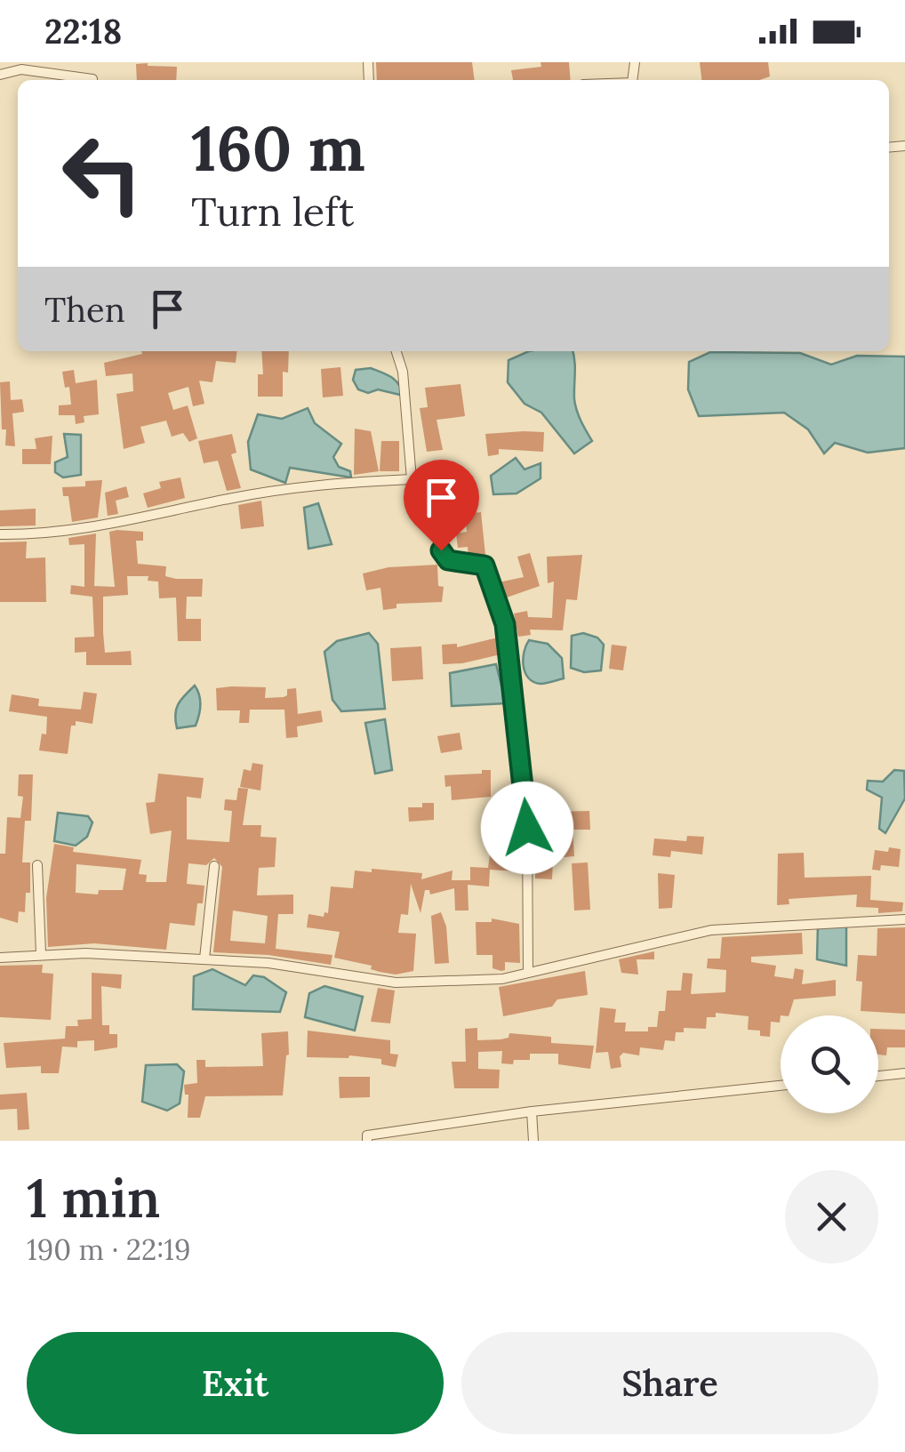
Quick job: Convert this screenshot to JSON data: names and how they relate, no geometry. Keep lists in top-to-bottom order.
{
  "page": {
    "status": "22:18",
    "turn": ["160 m", "Turn left"],
    "then": "Then",
    "heading": ["1 min", "190 m · 22:19"],
    "buttons": ["Exit", "Share"]
  }
}
